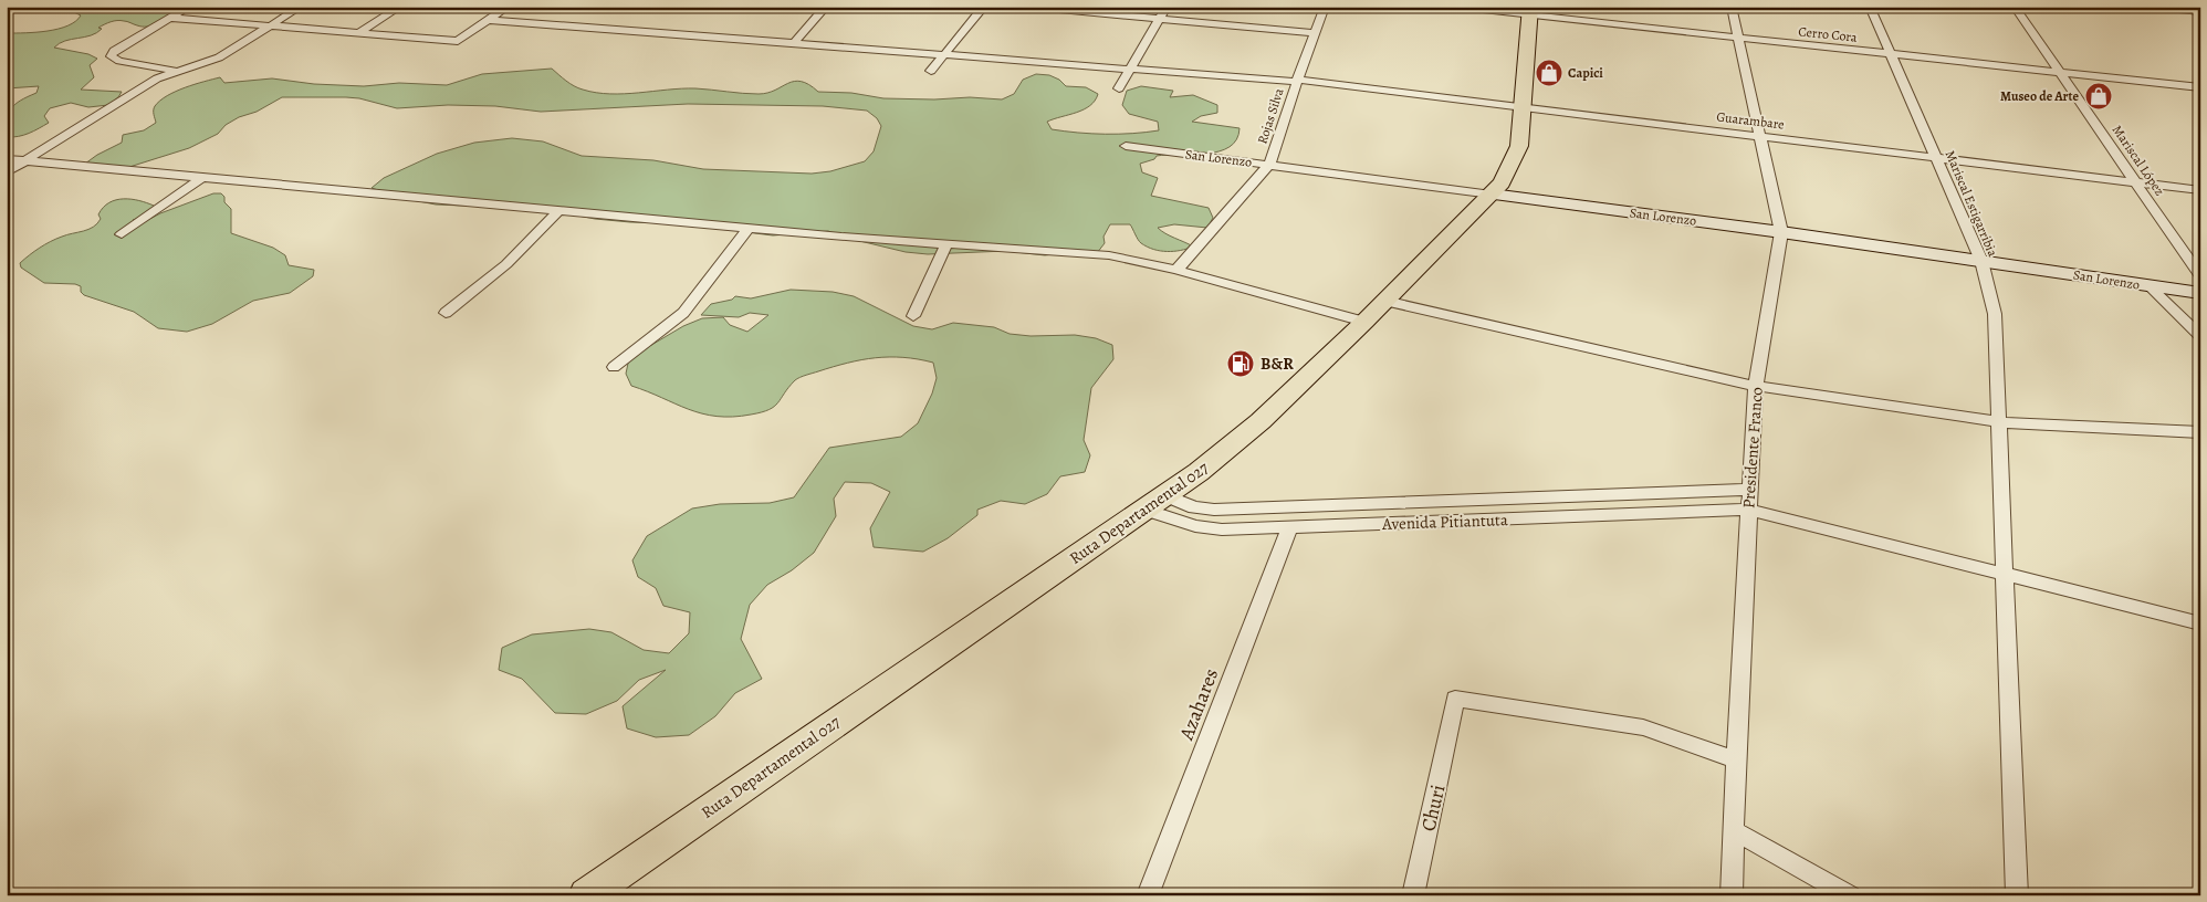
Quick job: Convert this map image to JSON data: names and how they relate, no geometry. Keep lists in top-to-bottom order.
{
  "streets": {
    "main road": ["Ruta Departamental 027"],
    "street": [
      "Cerro Cora",
      "Rojas Silva",
      "Guarambare",
      "San Lorenzo",
      "Mariscal López",
      "Mariscal Estigarribia",
      "Presidente Franco",
      "Avenida Pitiantuta",
      "Azahares",
      "Churi"
    ]
  },
  "crossings": [
    ["Cerro Cora", "Mariscal López"],
    ["Cerro Cora", "Mariscal Estigarribia"],
    ["Cerro Cora", "Presidente Franco"],
    ["Cerro Cora", "Ruta Departamental 027"],
    ["Rojas Silva", "Guarambare"],
    ["Rojas Silva", "San Lorenzo"],
    ["Guarambare", "Mariscal López"],
    ["Guarambare", "Mariscal Estigarribia"],
    ["Guarambare", "Presidente Franco"],
    ["Guarambare", "Ruta Departamental 027"],
    ["San Lorenzo", "Mariscal Estigarribia"],
    ["San Lorenzo", "Presidente Franco"],
    ["San Lorenzo", "Ruta Departamental 027"],
    ["Mariscal Estigarribia", "Avenida Pitiantuta"],
    ["Presidente Franco", "Avenida Pitiantuta"],
    ["Presidente Franco", "Churi"],
    ["Ruta Departamental 027", "Avenida Pitiantuta"],
    ["Avenida Pitiantuta", "Azahares"]
  ],
  "places": {
    "shop": ["Capici", "Museo de Arte"],
    "fuel station": ["B&R"]
  }
}
